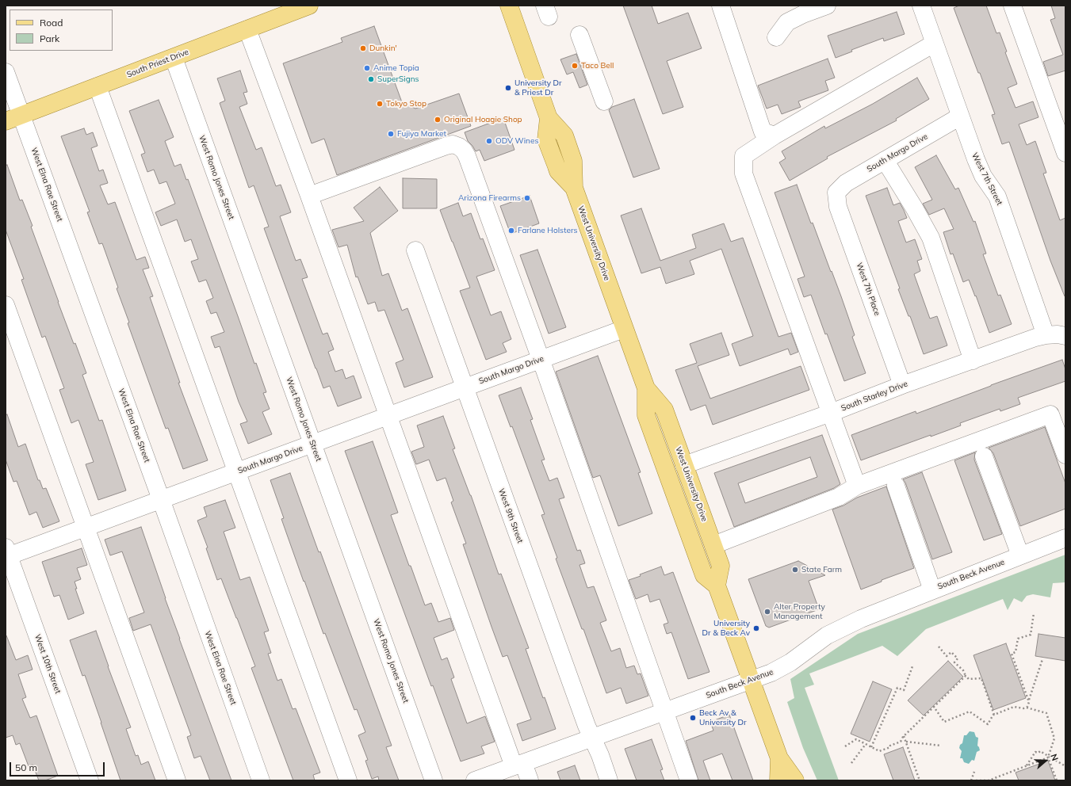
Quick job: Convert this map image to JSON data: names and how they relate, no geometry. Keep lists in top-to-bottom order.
{
  "streets": {
    "main road": ["South Priest Drive", "West University Drive"],
    "street": [
      "South Margo Drive",
      "West Romo Jones Street",
      "West 7th Street",
      "West Elna Rae Street",
      "West 7th Place",
      "South Starley Drive",
      "West 9th Street",
      "South Beck Avenue",
      "West 10th Street"
    ]
  },
  "crossings": [
    ["South Priest Drive", "West Romo Jones Street"],
    ["South Priest Drive", "West Elna Rae Street"],
    ["South Margo Drive", "West Romo Jones Street"],
    ["South Margo Drive", "West 7th Street"],
    ["South Margo Drive", "West Elna Rae Street"],
    ["South Margo Drive", "West University Drive"],
    ["South Margo Drive", "West 7th Place"],
    ["South Margo Drive", "West 9th Street"],
    ["South Margo Drive", "West 10th Street"],
    ["West 7th Street", "South Starley Drive"],
    ["West University Drive", "South Starley Drive"],
    ["West 7th Place", "South Starley Drive"],
    ["West 9th Street", "South Beck Avenue"]
  ],
  "places": [
    "Dunkin'",
    "Taco Bell",
    "Anime Topia",
    "SuperSigns",
    "University Dr & Priest Dr",
    "Tokyo Stop",
    "Original Hoagie Shop",
    "Fujiya Market",
    "ODV Wines",
    "Arizona Firearms",
    "Farlane Holsters",
    "State Farm",
    "Alter Property Management",
    "University Dr & Beck Av",
    "Beck Av & University Dr"
  ],
  "legend": ["Road", "Park"],
  "scale_bar": "50 m",
  "north": "right"
}
